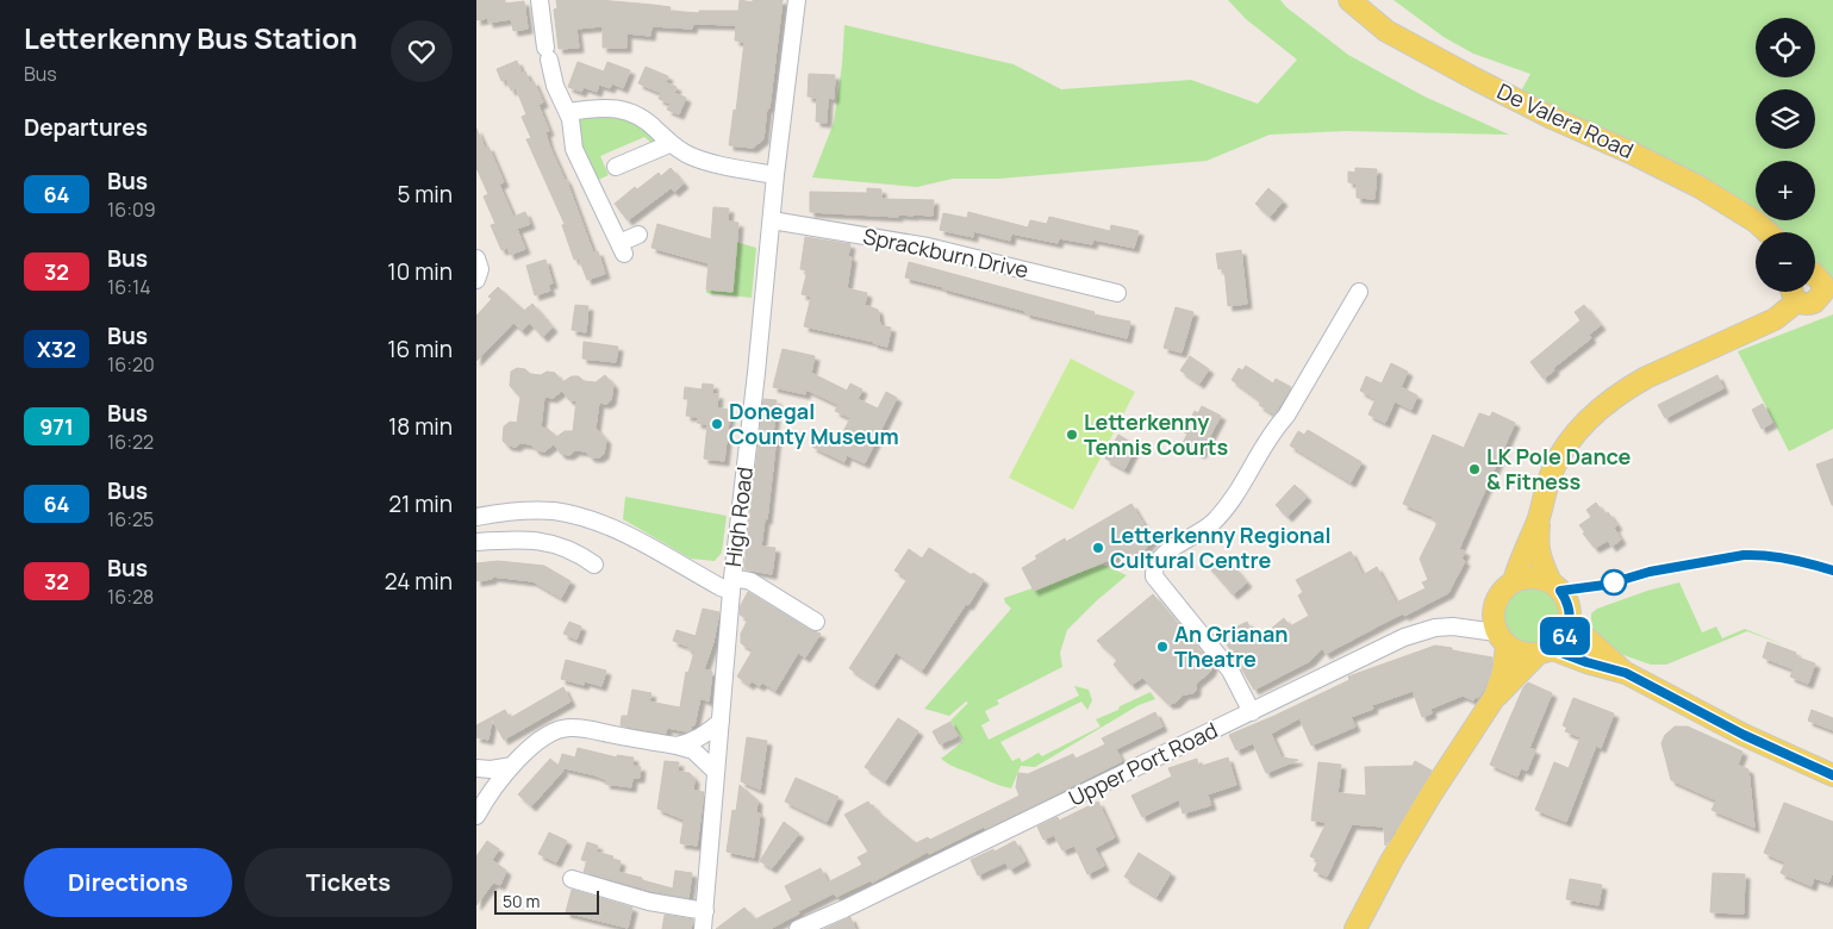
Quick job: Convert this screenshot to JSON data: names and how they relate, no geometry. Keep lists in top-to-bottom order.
{
  "streets": {
    "main road": ["De Valera Road"],
    "street": ["Sprackburn Drive", "High Road", "Upper Port Road"]
  },
  "crossings": [
    ["Sprackburn Drive", "High Road"]
  ],
  "places": [
    "Donegal County Museum",
    "Letterkenny Tennis Courts",
    "LK Pole Dance & Fitness",
    "Letterkenny Regional Cultural Centre",
    "An Grianan Theatre"
  ],
  "lines": ["bus line 64"],
  "scale_bar": "50 m",
  "page": {
    "heading": [
      ["Letterkenny Bus Station", "Bus"],
      "Departures"
    ],
    "on_map": "64",
    "map_buttons": ["+", "−"],
    "list": [
      {
        "mark": "64",
        "name": "Bus",
        "note": "16:09",
        "value": "5 min"
      },
      {
        "mark": "32",
        "name": "Bus",
        "note": "16:14",
        "value": "10 min"
      },
      {
        "mark": "X32",
        "name": "Bus",
        "note": "16:20",
        "value": "16 min"
      },
      {
        "mark": "971",
        "name": "Bus",
        "note": "16:22",
        "value": "18 min"
      },
      {
        "mark": "64",
        "name": "Bus",
        "note": "16:25",
        "value": "21 min"
      },
      {
        "mark": "32",
        "name": "Bus",
        "note": "16:28",
        "value": "24 min"
      }
    ],
    "buttons": ["Directions", "Tickets"],
    "scale": "50 m"
  }
}
